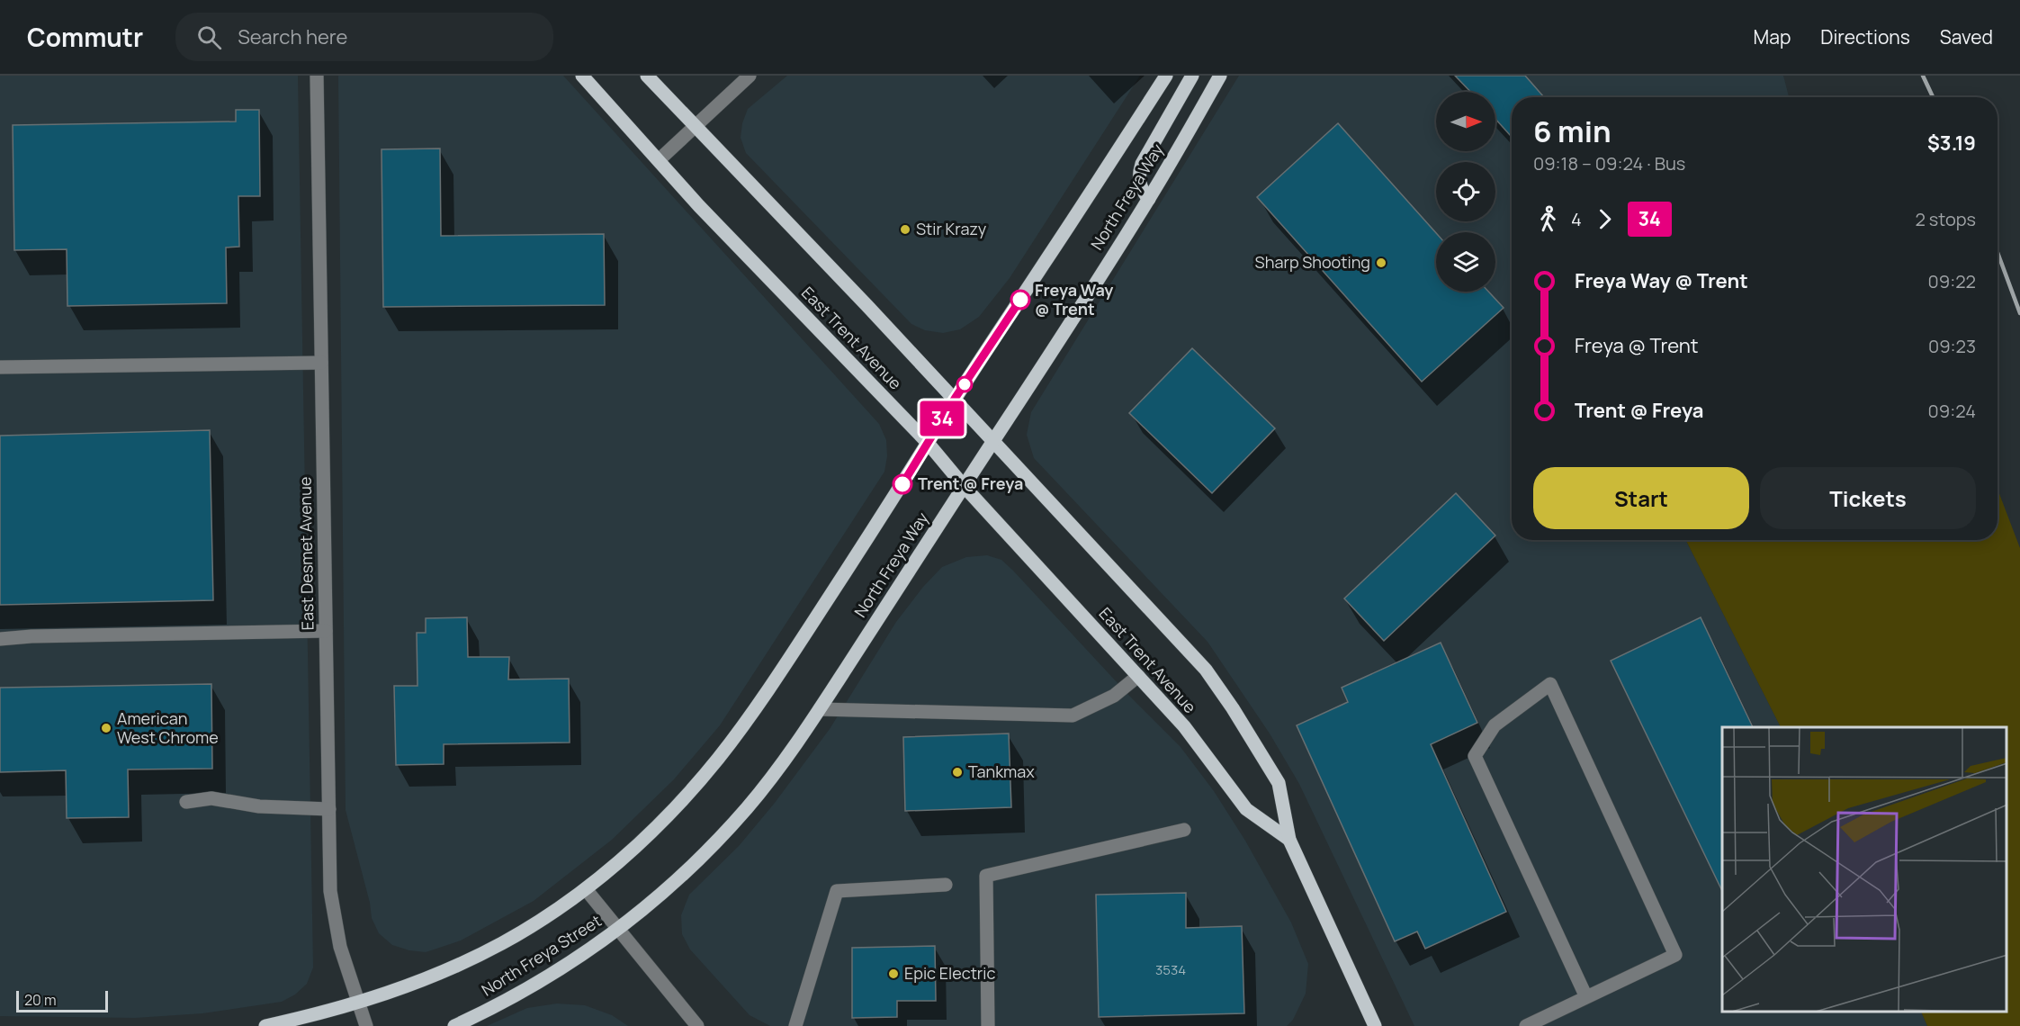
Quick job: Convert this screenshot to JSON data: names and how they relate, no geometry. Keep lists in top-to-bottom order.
{
  "streets": {
    "main road": ["North Freya Way", "East Trent Avenue", "North Freya Street"],
    "street": ["East Desmet Avenue"]
  },
  "crossings": [
    ["North Freya Way", "East Trent Avenue"],
    ["North Freya Way", "North Freya Street"],
    ["East Desmet Avenue", "North Freya Street"]
  ],
  "places": [
    "Stir Krazy",
    "Sharp Shooting",
    "Freya Way @ Trent",
    "Trent @ Freya",
    "American West Chrome",
    "Tankmax",
    "Epic Electric"
  ],
  "lines": ["bus line 34"],
  "house_numbers": ["3534"],
  "scale_bar": "20 m",
  "north": "right",
  "page": {
    "header": "Commutr",
    "search": "Search here",
    "nav": ["Map", "Directions", "Saved"],
    "on_map": "34",
    "heading": ["6 min", "09:18 – 09:24 · Bus", "$3.19"],
    "legs": ["4", "34", "2 stops"],
    "list": [
      {
        "name": "Freya Way @ Trent",
        "value": "09:22"
      },
      {
        "name": "Freya @ Trent",
        "value": "09:23"
      },
      {
        "name": "Trent @ Freya",
        "value": "09:24"
      }
    ],
    "buttons": ["Start", "Tickets"],
    "scale": "20 m"
  }
}
